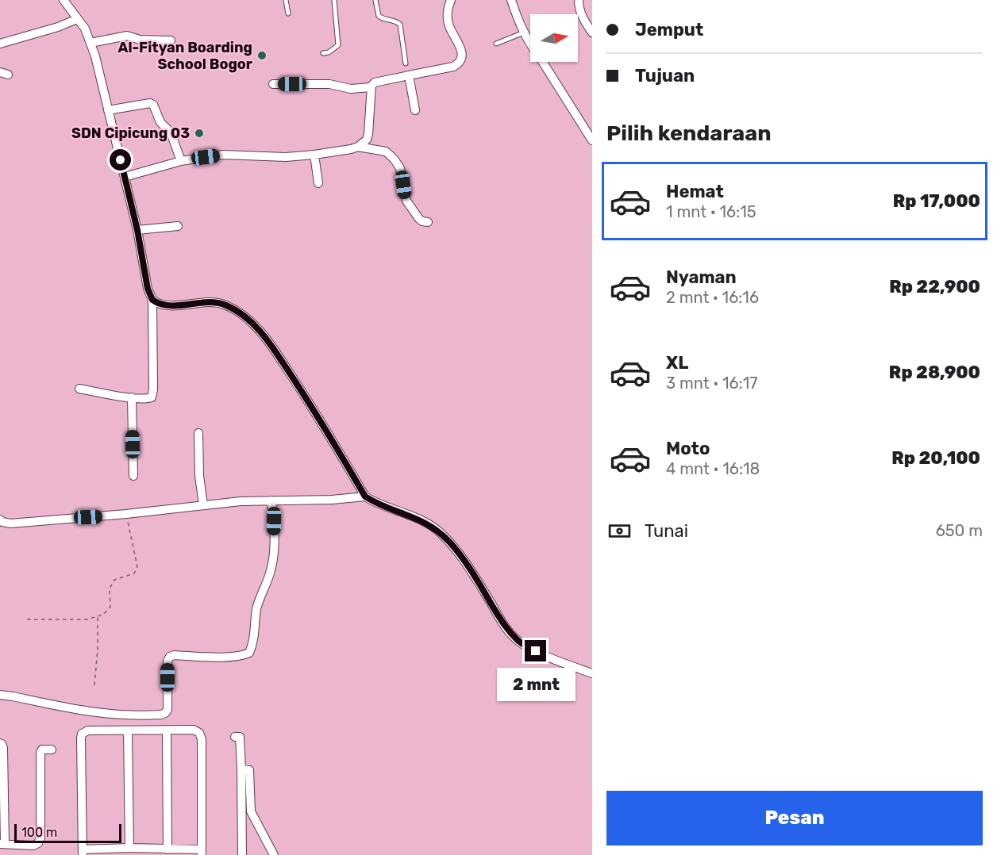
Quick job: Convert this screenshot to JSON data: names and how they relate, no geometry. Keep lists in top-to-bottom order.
{
  "places": ["Al-Fityan Boarding School Bogor", "SDN Cipicung 03"],
  "scale_bar": "100 m",
  "north": "right",
  "page": {
    "banner": ["Jemput", "Tujuan"],
    "heading": "Pilih kendaraan",
    "list": [
      {
        "name": "Hemat",
        "note": "1 mnt · 16:15",
        "value": "Rp 17,000"
      },
      {
        "name": "Nyaman",
        "note": "2 mnt · 16:16",
        "value": "Rp 22,900"
      },
      {
        "name": "XL",
        "note": "3 mnt · 16:17",
        "value": "Rp 28,900"
      },
      {
        "name": "Moto",
        "note": "4 mnt · 16:18",
        "value": "Rp 20,100"
      }
    ],
    "pay": ["Tunai", "650 m"],
    "bubble": "2 mnt",
    "buttons": "Pesan",
    "scale": "100 m"
  }
}
